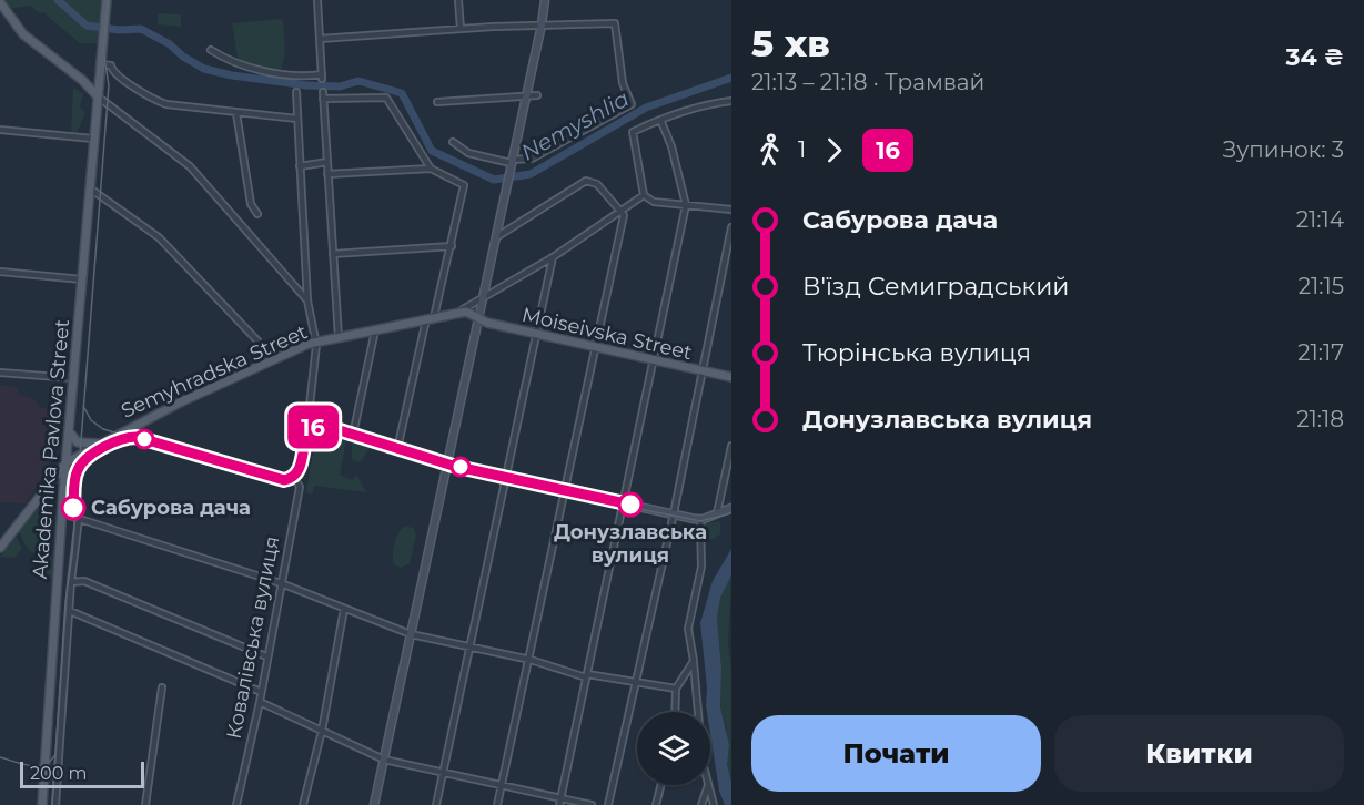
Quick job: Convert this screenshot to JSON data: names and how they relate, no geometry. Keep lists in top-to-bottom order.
{
  "streets": {
    "main road": ["Moiseivska Street", "Semyhradska Street", "Akademika Pavlova Street"],
    "street": ["Ковалівська вулиця"]
  },
  "crossings": [
    ["Semyhradska Street", "Akademika Pavlova Street"]
  ],
  "water": ["Nemyshlia"],
  "places": ["Донузлавська вулиця", "Сабурова дача"],
  "lines": ["tram line 16"],
  "scale_bar": "200 m",
  "page": {
    "on_map": "16",
    "heading": ["5 хв", "21:13 – 21:18 · Трамвай", "34 ₴"],
    "legs": ["1", "16", "Зупинок: 3"],
    "list": [
      {
        "name": "Сабурова дача",
        "value": "21:14"
      },
      {
        "name": "В'їзд Семиградський",
        "value": "21:15"
      },
      {
        "name": "Тюрінська вулиця",
        "value": "21:17"
      },
      {
        "name": "Донузлавська вулиця",
        "value": "21:18"
      }
    ],
    "buttons": ["Почати", "Квитки"],
    "scale": "200 m"
  }
}
